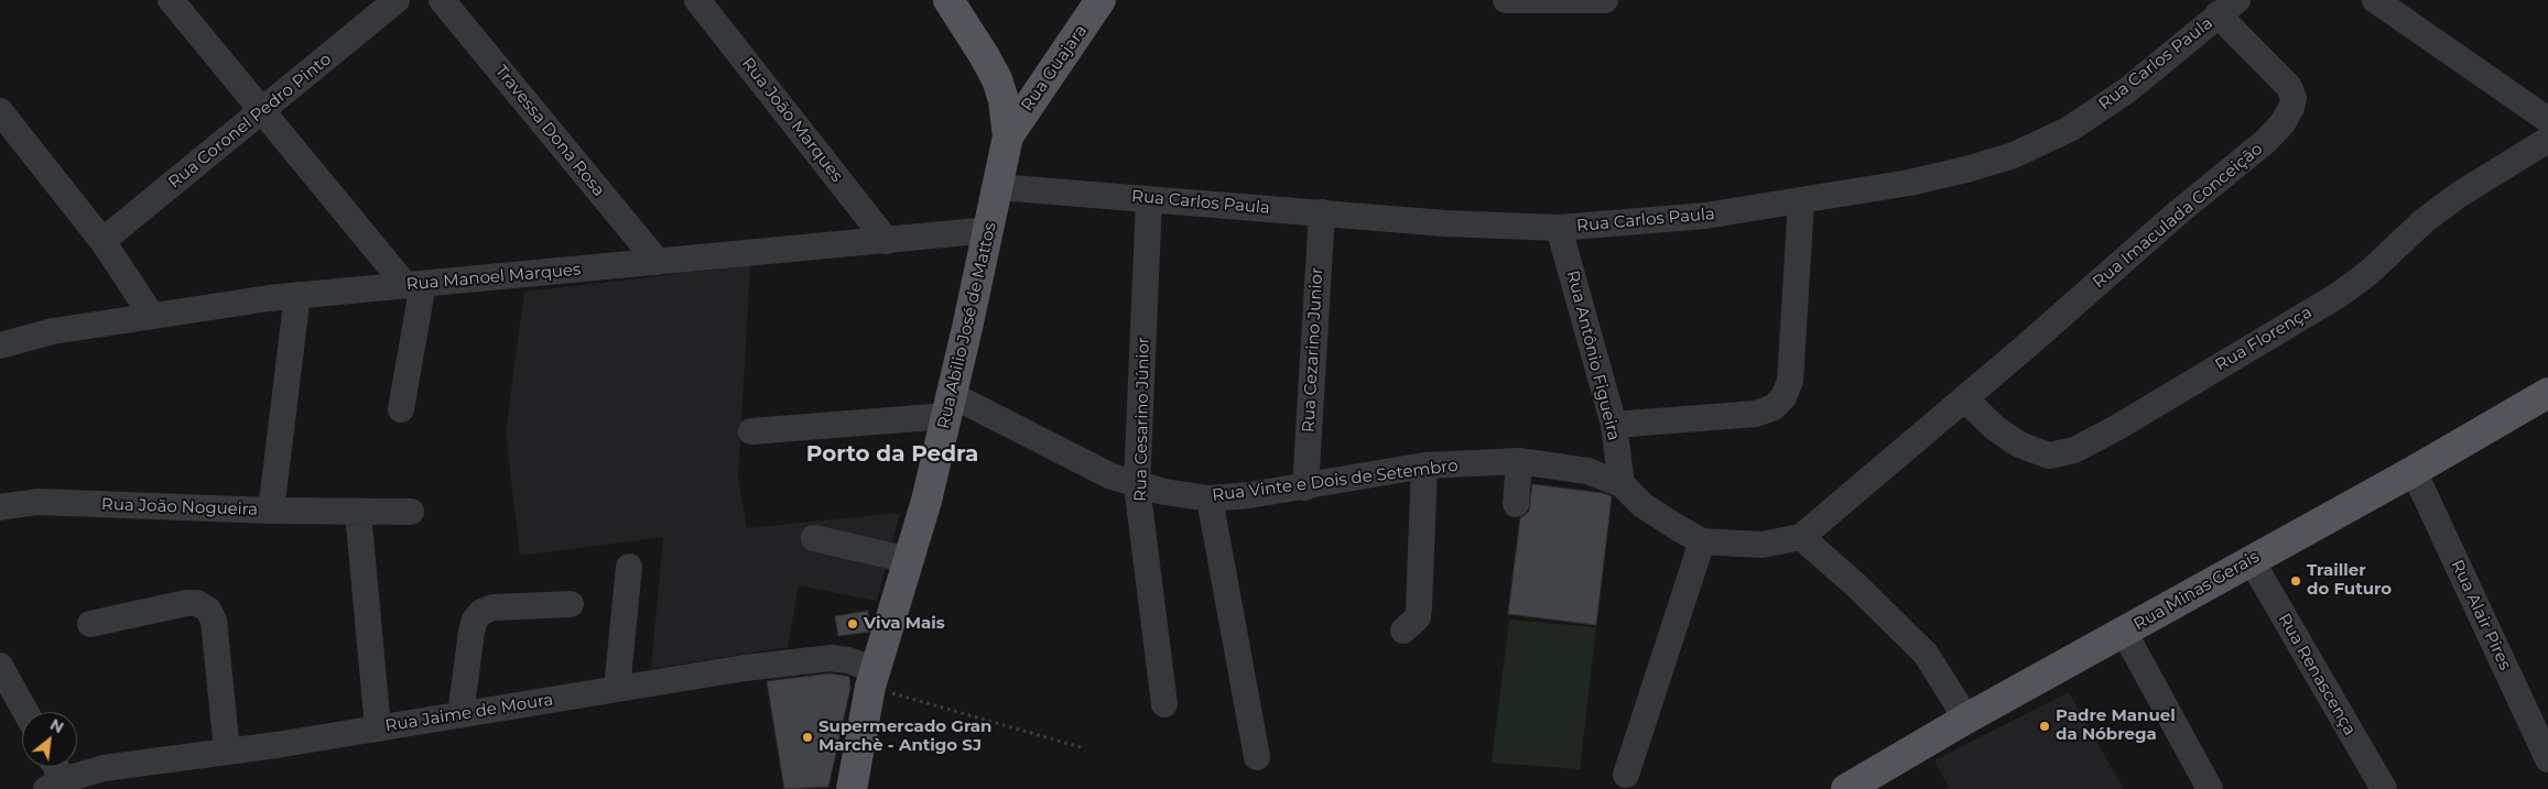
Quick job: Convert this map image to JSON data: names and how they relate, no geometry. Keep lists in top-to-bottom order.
{
  "streets": {
    "main road": ["Rua Guajara", "Rua Abilio José de Mattos", "Rua Minas Gerais"],
    "street": [
      "Rua Carlos Paula",
      "Rua João Marques",
      "Rua Coronel Pedro Pinto",
      "Travessa Dona Rosa",
      "Rua Imaculada Conceição",
      "Rua Manoel Marques",
      "Rua Florença",
      "Rua Cezarino Junior",
      "Rua Antônio Figueira",
      "Rua Cesarino Júnior",
      "Rua Vinte e Dois de Setembro",
      "Rua João Nogueira",
      "Rua Alair Pires",
      "Rua Renascença",
      "Rua Jaime de Moura"
    ]
  },
  "crossings": [
    ["Rua Carlos Paula", "Rua Imaculada Conceição"],
    ["Rua Carlos Paula", "Rua Abilio José de Mattos"],
    ["Rua Carlos Paula", "Rua Cezarino Junior"],
    ["Rua Carlos Paula", "Rua Antônio Figueira"],
    ["Rua Carlos Paula", "Rua Cesarino Júnior"],
    ["Rua Guajara", "Rua Abilio José de Mattos"],
    ["Rua João Marques", "Rua Manoel Marques"],
    ["Travessa Dona Rosa", "Rua Manoel Marques"],
    ["Rua Imaculada Conceição", "Rua Florença"],
    ["Rua Imaculada Conceição", "Rua Vinte e Dois de Setembro"],
    ["Rua Manoel Marques", "Rua Abilio José de Mattos"],
    ["Rua Abilio José de Mattos", "Rua Vinte e Dois de Setembro"],
    ["Rua Abilio José de Mattos", "Rua Jaime de Moura"],
    ["Rua Florença", "Rua Vinte e Dois de Setembro"],
    ["Rua Cezarino Junior", "Rua Vinte e Dois de Setembro"],
    ["Rua Antônio Figueira", "Rua Vinte e Dois de Setembro"],
    ["Rua Cesarino Júnior", "Rua Vinte e Dois de Setembro"],
    ["Rua Minas Gerais", "Rua Alair Pires"],
    ["Rua Minas Gerais", "Rua Renascença"]
  ],
  "districts": ["Porto da Pedra"],
  "places": [
    "Trailler do Futuro",
    "Viva Mais",
    "Padre Manuel da Nóbrega",
    "Supermercado Gran Marchè - Antigo SJ"
  ],
  "north": "top right"
}
